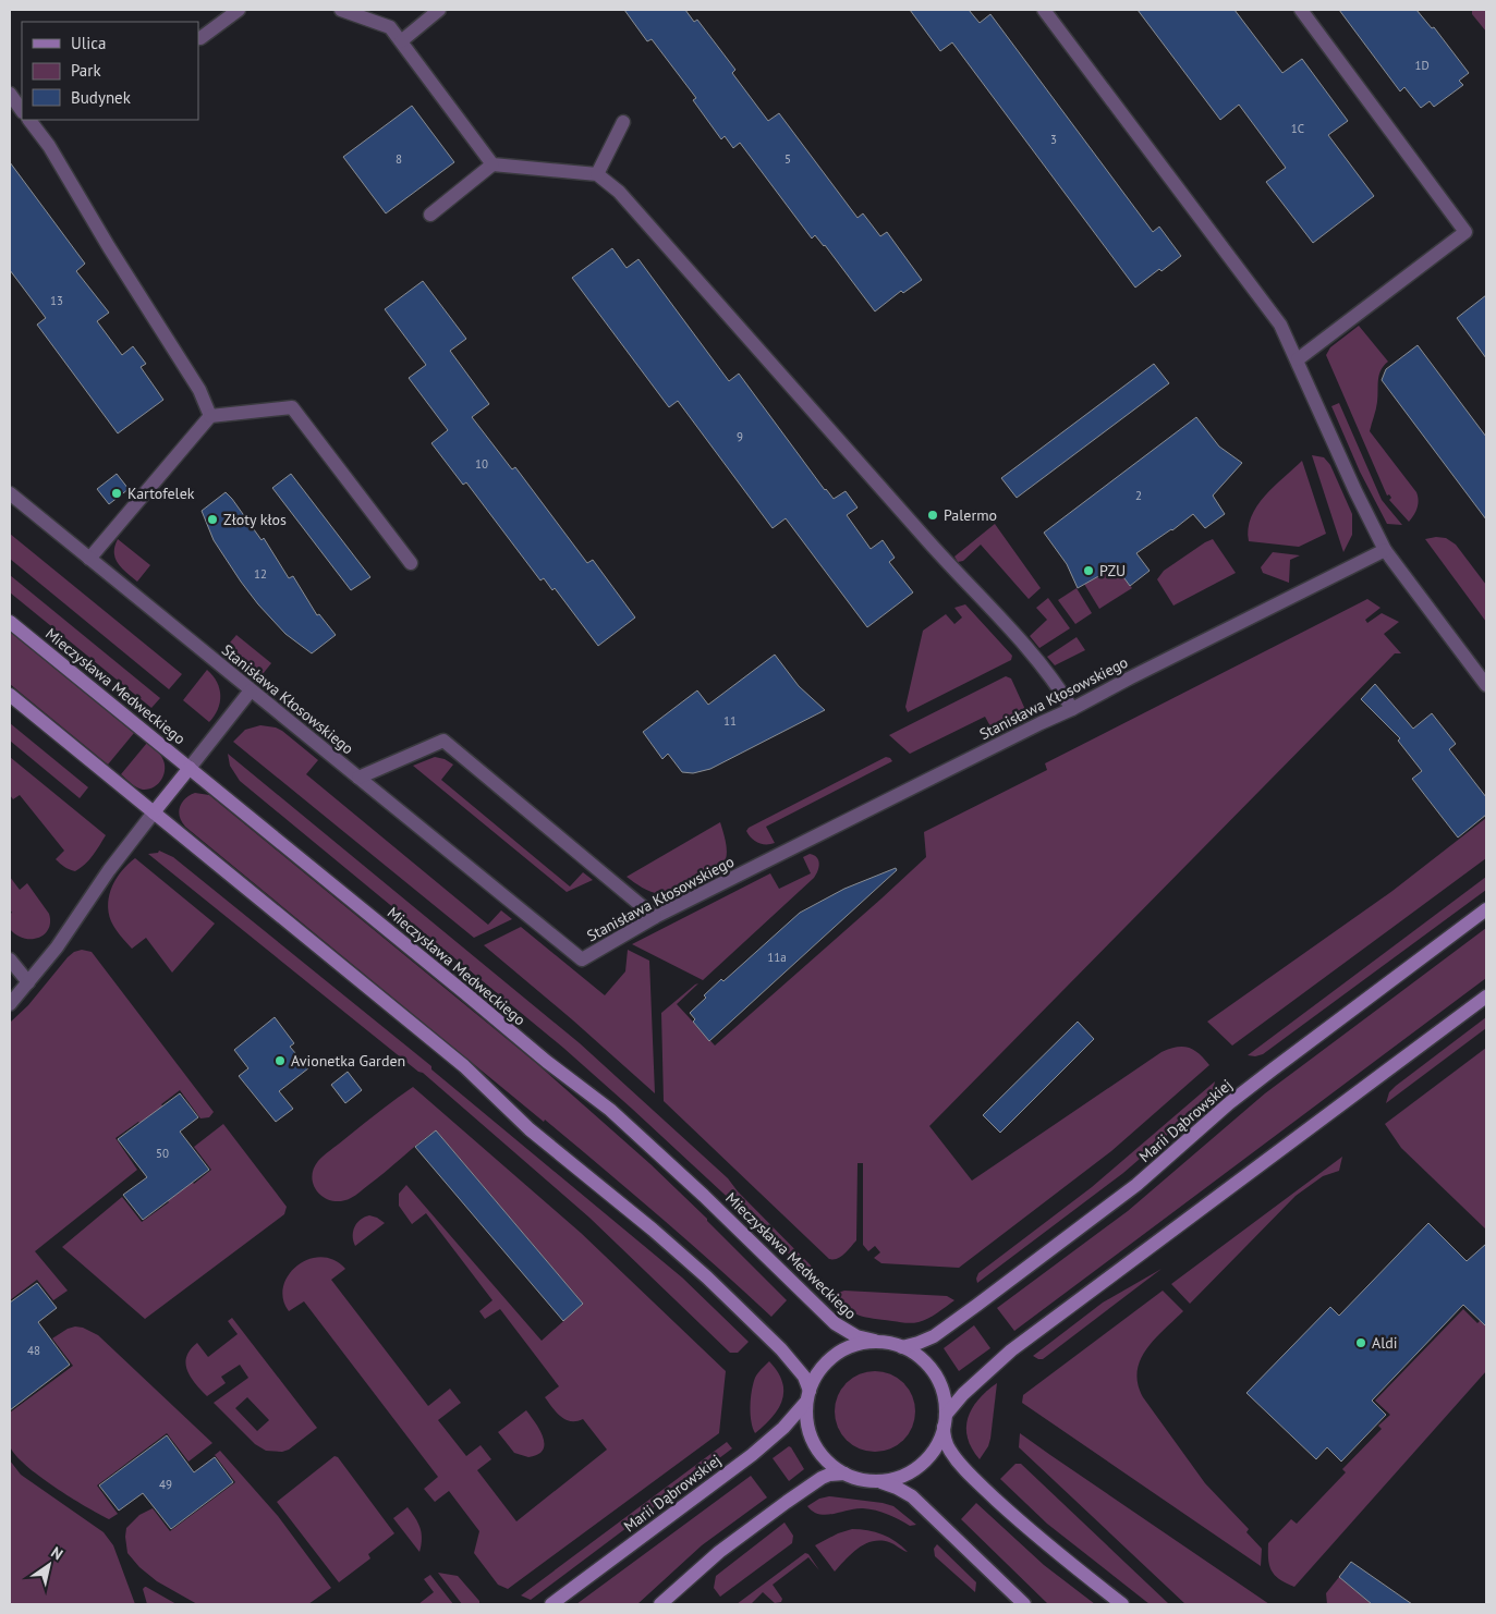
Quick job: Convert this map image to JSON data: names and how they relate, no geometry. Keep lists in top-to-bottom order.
{
  "streets": {
    "street": ["Mieczysława Medweckiego", "Stanisława Kłosowskiego", "Marii Dąbrowskiej"]
  },
  "crossings": [
    ["Mieczysława Medweckiego", "Marii Dąbrowskiej"]
  ],
  "places": [
    "Kartofelek",
    "Palermo",
    "Złoty kłos",
    "PZU",
    "Avionetka Garden",
    "Aldi"
  ],
  "house_numbers": [
    "1D",
    "1C",
    "3",
    "8",
    "5",
    "13",
    "9",
    "10",
    "2",
    "12",
    "11",
    "11a",
    "50",
    "48",
    "49"
  ],
  "legend": ["Ulica", "Park", "Budynek"],
  "north": "top right"
}
